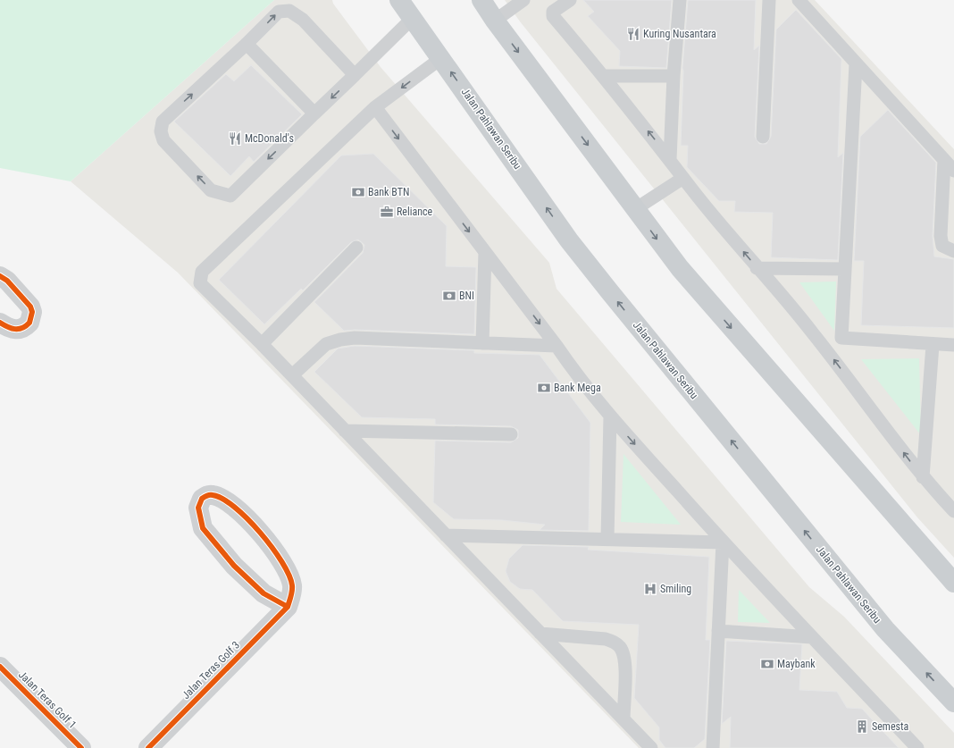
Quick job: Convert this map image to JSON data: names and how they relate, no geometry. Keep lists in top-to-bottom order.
{
  "streets": {
    "main road": ["Jalan Pahlawan Seribu"],
    "street": ["Jalan Teras Golf 3", "Jalan Teras Golf 1"]
  },
  "places": {
    "restaurant": ["Kuring Nusantara", "McDonald's"],
    "bank": [
      "Bank BTN",
      "BNI",
      "Bank Mega",
      "Maybank"
    ],
    "office": ["Reliance"],
    "hospital": ["Smiling"],
    "building": ["Semesta"]
  }
}
